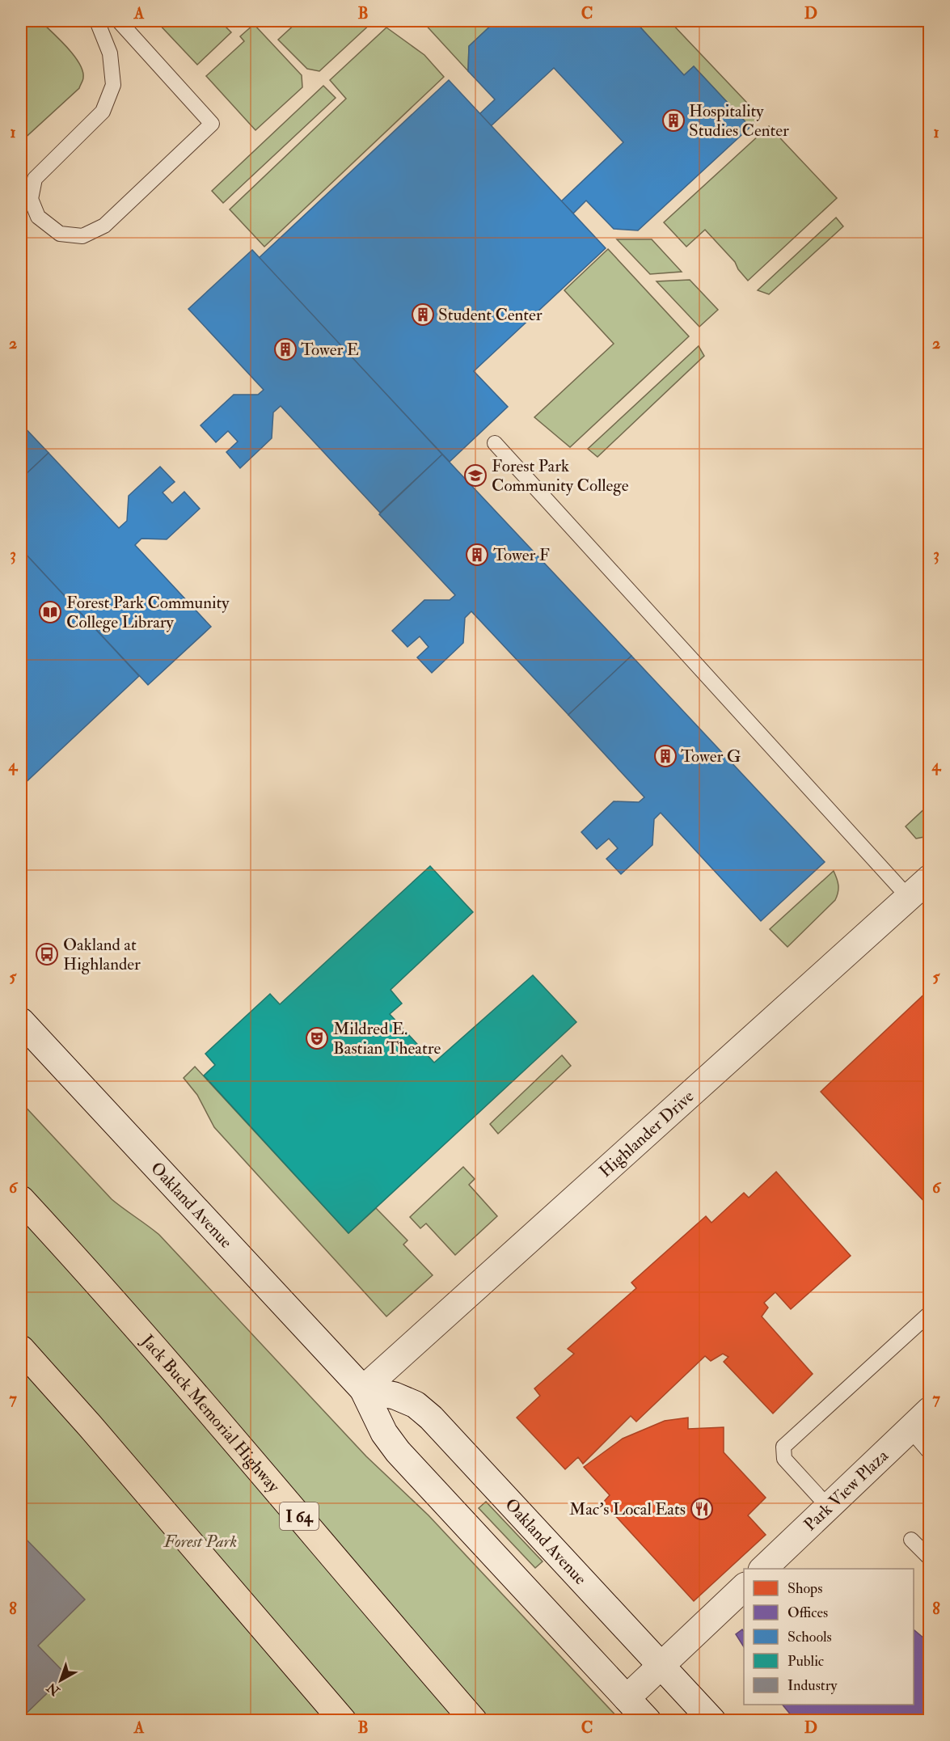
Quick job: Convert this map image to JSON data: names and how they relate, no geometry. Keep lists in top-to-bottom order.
{
  "streets": {
    "highway": ["Jack Buck Memorial Highway", "I 64"],
    "street": ["Highlander Drive", "Oakland Avenue", "Park View Plaza"]
  },
  "crossings": [
    ["Highlander Drive", "Oakland Avenue"]
  ],
  "parks": ["Forest Park"],
  "places": {
    "building": [
      "Hospitality Studies Center",
      "Student Center",
      "Tower E",
      "Tower F",
      "Tower G"
    ],
    "school or university": ["Forest Park Community College"],
    "library": ["Forest Park Community College Library"],
    "bus stop": ["Oakland at Highlander"],
    "theatre": ["Mildred E. Bastian Theatre"],
    "restaurant": ["Mac's Local Eats"]
  },
  "legend": [
    "Shops",
    "Offices",
    "Schools",
    "Public",
    "Industry"
  ],
  "north": "bottom left",
  "grid": {
    "columns": [
      "A",
      "B",
      "C",
      "D"
    ],
    "rows": [
      "1",
      "2",
      "3",
      "4",
      "5",
      "6",
      "7",
      "8"
    ]
  }
}
